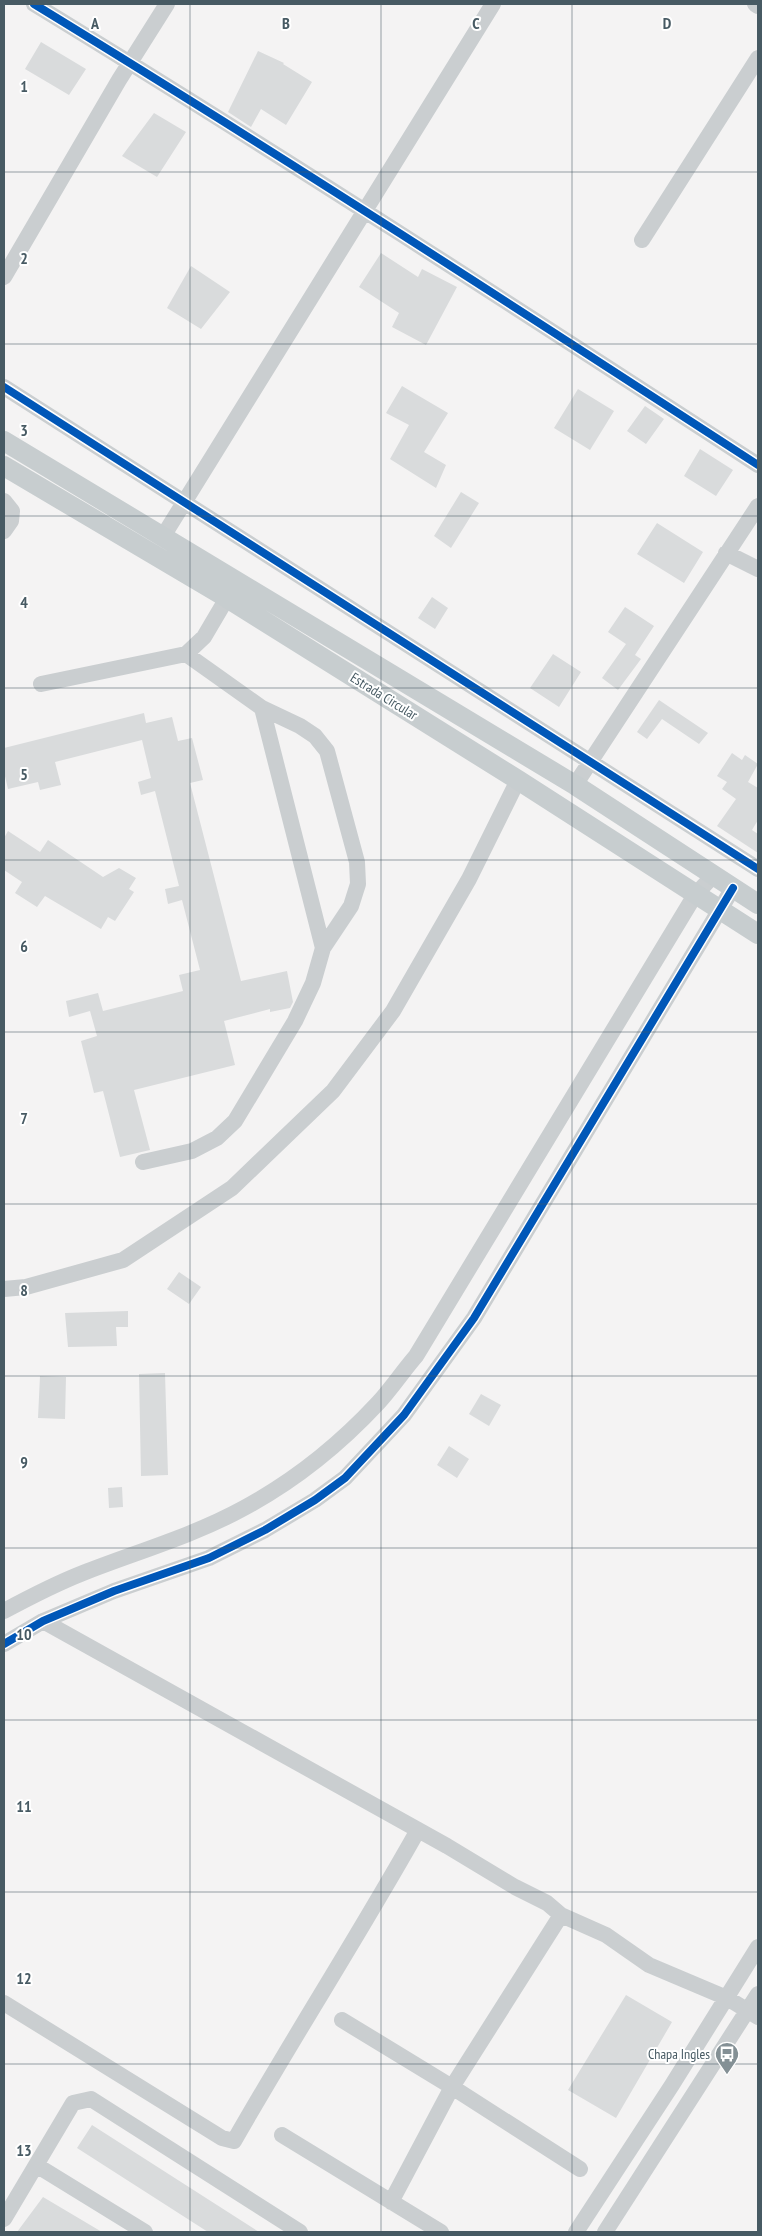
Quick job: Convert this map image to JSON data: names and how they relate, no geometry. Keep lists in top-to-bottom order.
{
  "streets": {
    "main road": ["Estrada Circular"]
  },
  "places": {
    "bus stop": ["Chapa Ingles"]
  },
  "grid": {
    "columns": [
      "A",
      "B",
      "C",
      "D"
    ],
    "rows": [
      "1",
      "2",
      "3",
      "4",
      "5",
      "6",
      "7",
      "8",
      "9",
      "10",
      "11",
      "12",
      "13"
    ]
  }
}
